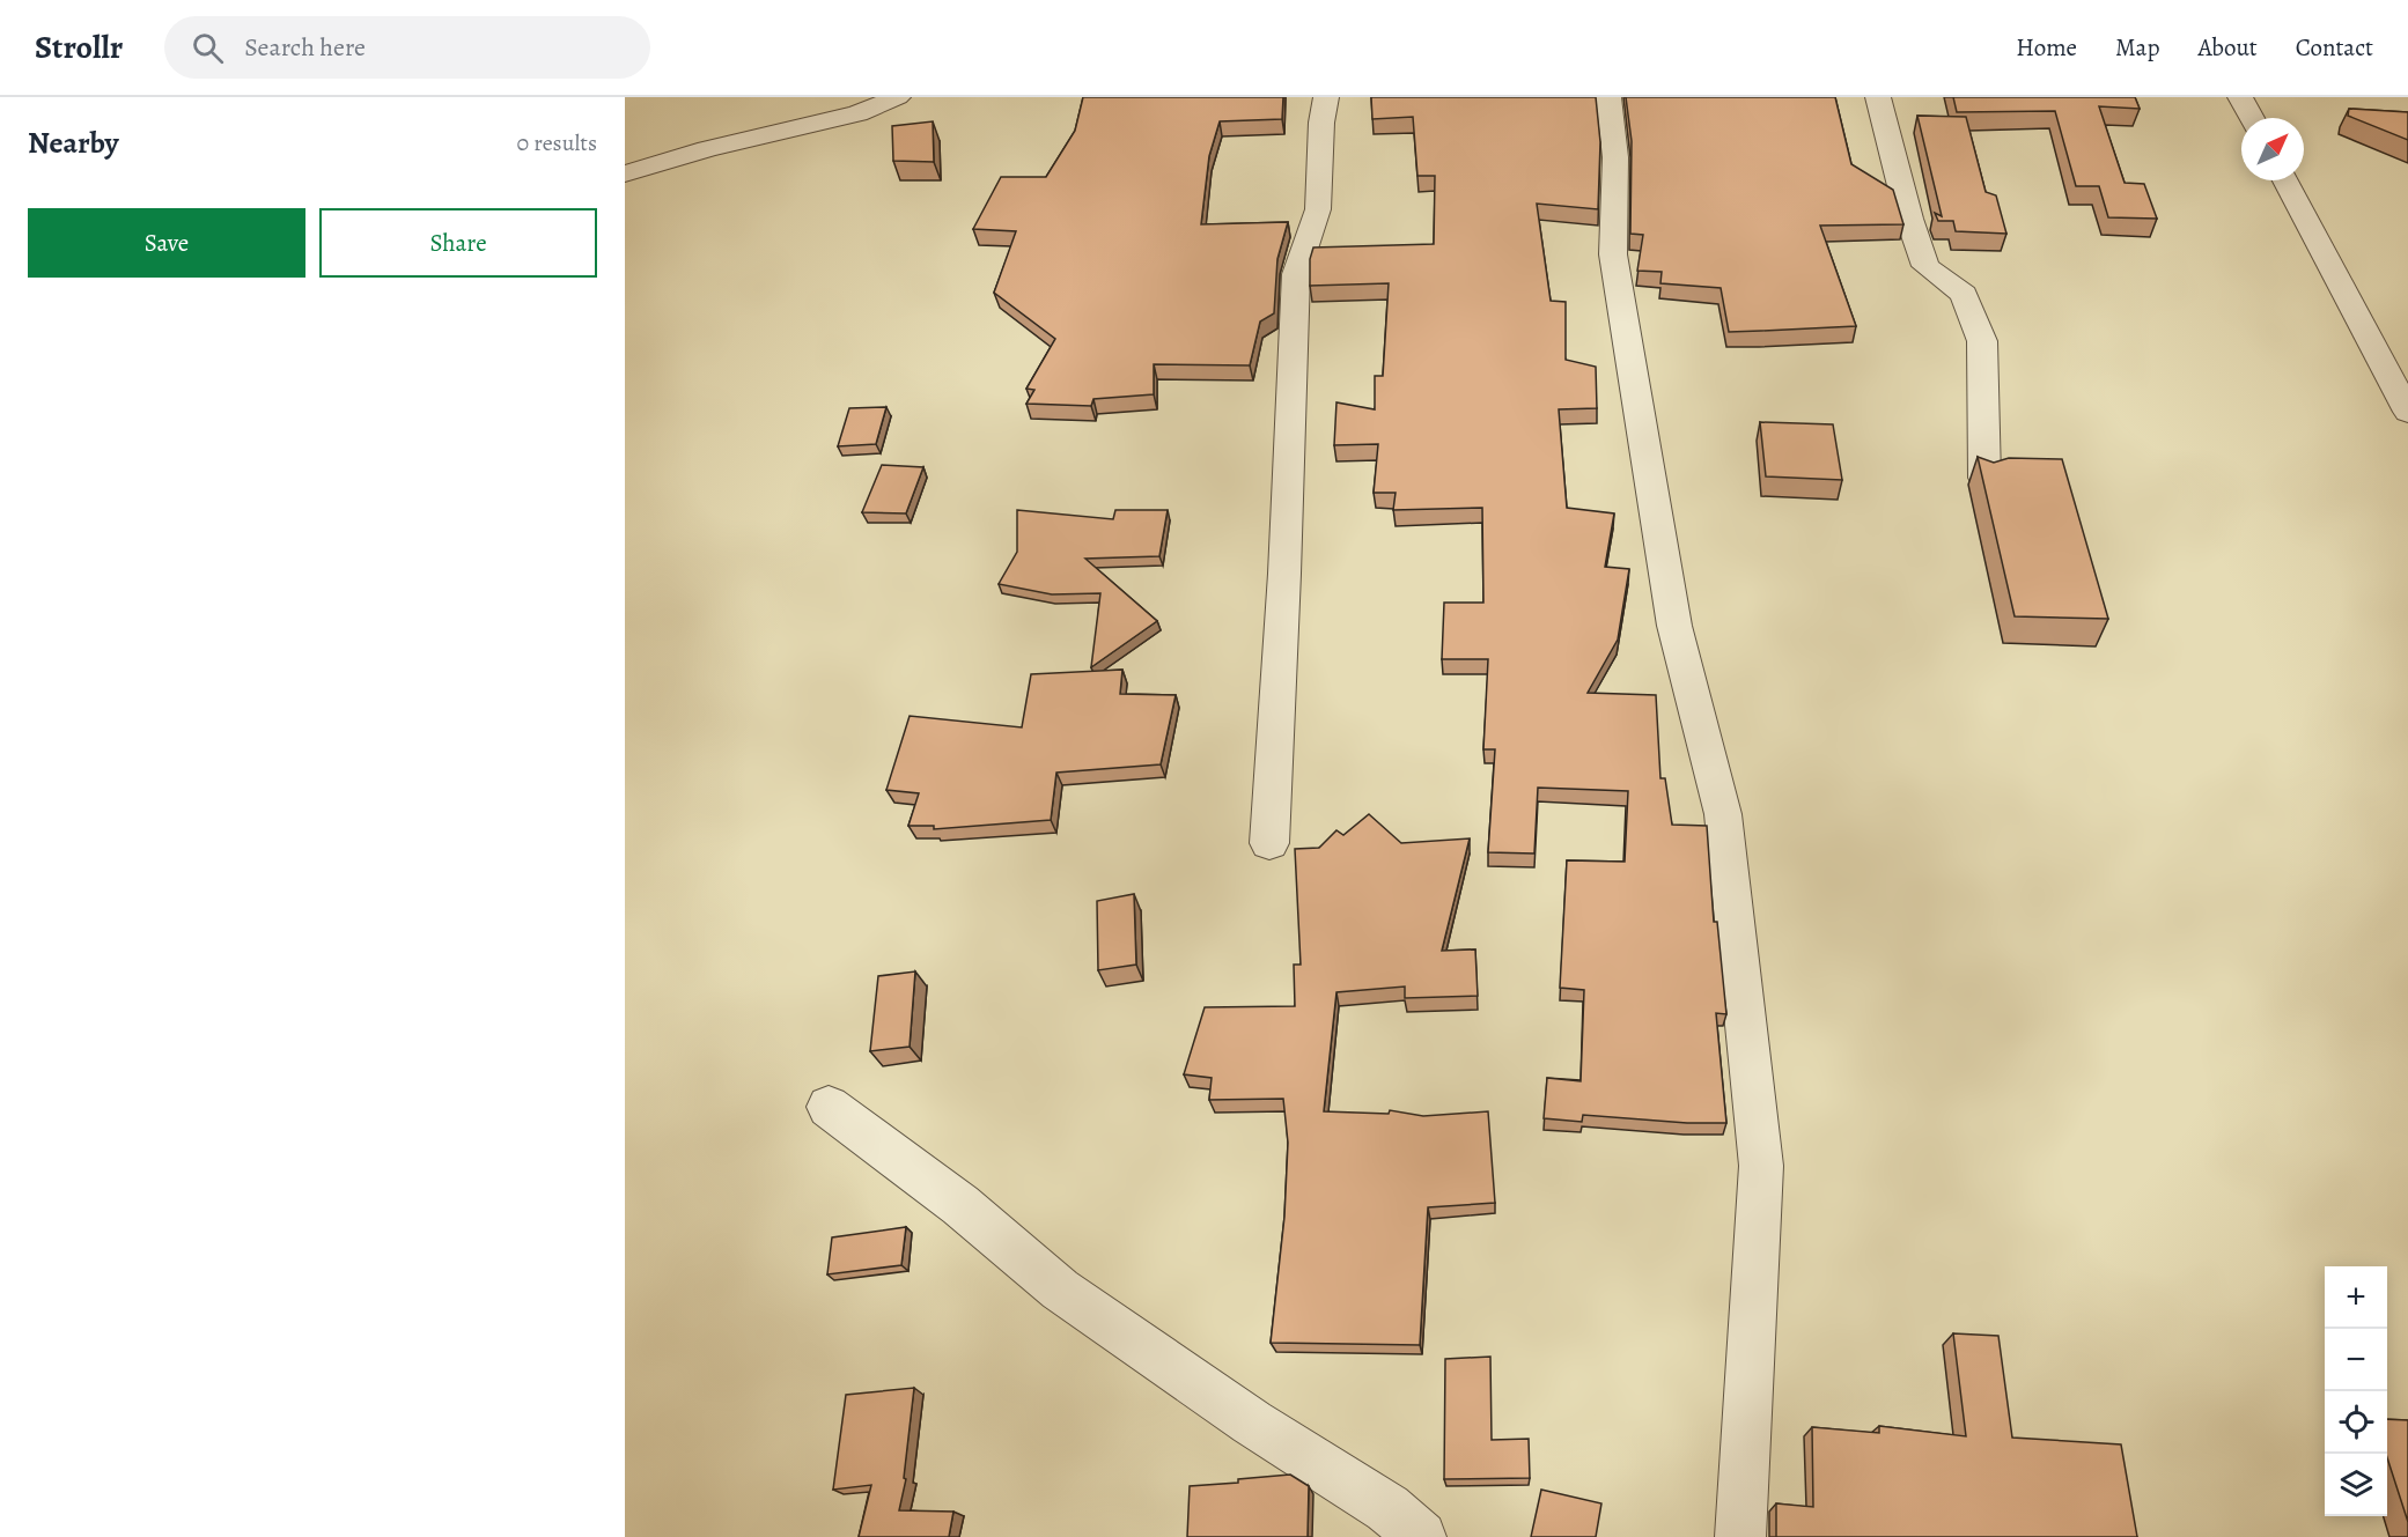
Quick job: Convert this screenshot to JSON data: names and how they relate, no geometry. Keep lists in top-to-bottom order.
{
  "north": "top right",
  "page": {
    "header": "Strollr",
    "search": "Search here",
    "nav": [
      "Home",
      "Map",
      "About",
      "Contact"
    ],
    "heading": ["Nearby", "0 results"],
    "buttons": ["Save", "Share"],
    "map_buttons": ["+", "−"]
  }
}
